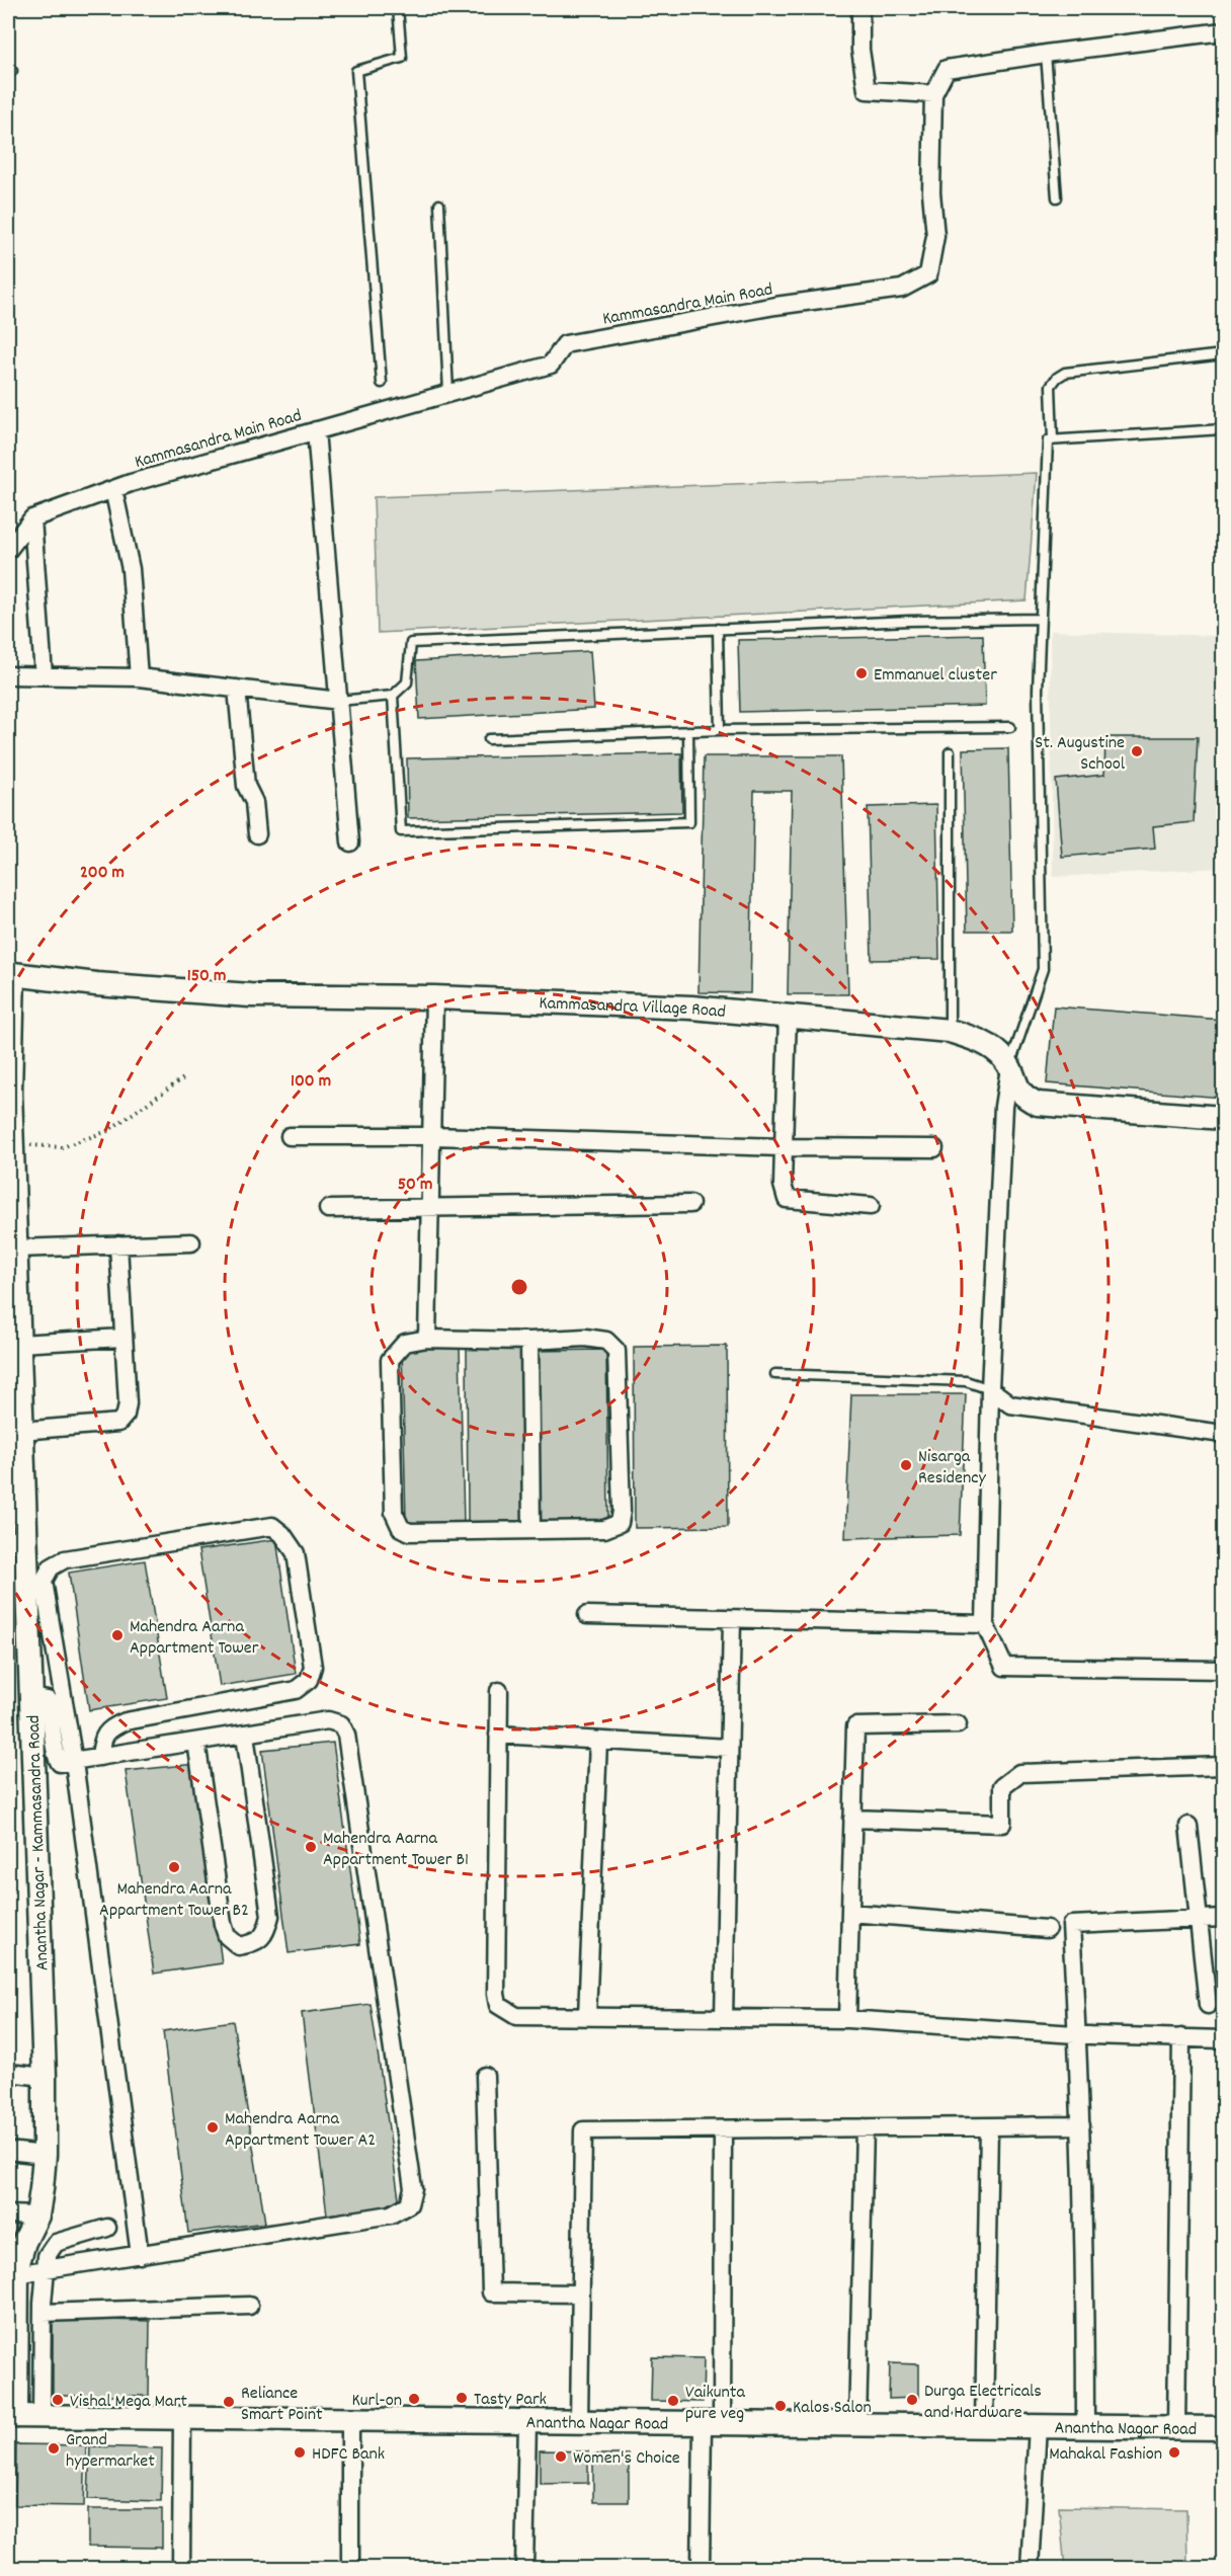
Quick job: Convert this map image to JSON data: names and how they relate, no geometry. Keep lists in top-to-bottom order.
{
  "streets": {
    "street": [
      "Kammasandra Main Road",
      "Kammasandra Village Road",
      "Anantha Nagar - Kammasandra Road",
      "Anantha Nagar Road"
    ]
  },
  "crossings": [
    ["Kammasandra Village Road", "Anantha Nagar - Kammasandra Road"],
    ["Anantha Nagar - Kammasandra Road", "Anantha Nagar Road"]
  ],
  "places": [
    "Emmanuel cluster",
    "St. Augustine School",
    "Nisarga Residency",
    "Mahendra Aarna Appartment Tower",
    "Mahendra Aarna Appartment Tower B1",
    "Mahendra Aarna Appartment Tower B2",
    "Mahendra Aarna Appartment Tower A2",
    "Tasty Park",
    "Kurl-on",
    "Vishal Mega Mart",
    "Durga Electricals and Hardware",
    "Vaikunta pure veg",
    "Reliance Smart Point",
    "Kalos Salon",
    "Grand hypermarket",
    "HDFC Bank",
    "Mahakal Fashion",
    "Women's Choice"
  ],
  "rings": [
    "200 m",
    "150 m",
    "100 m",
    "50 m"
  ]
}
